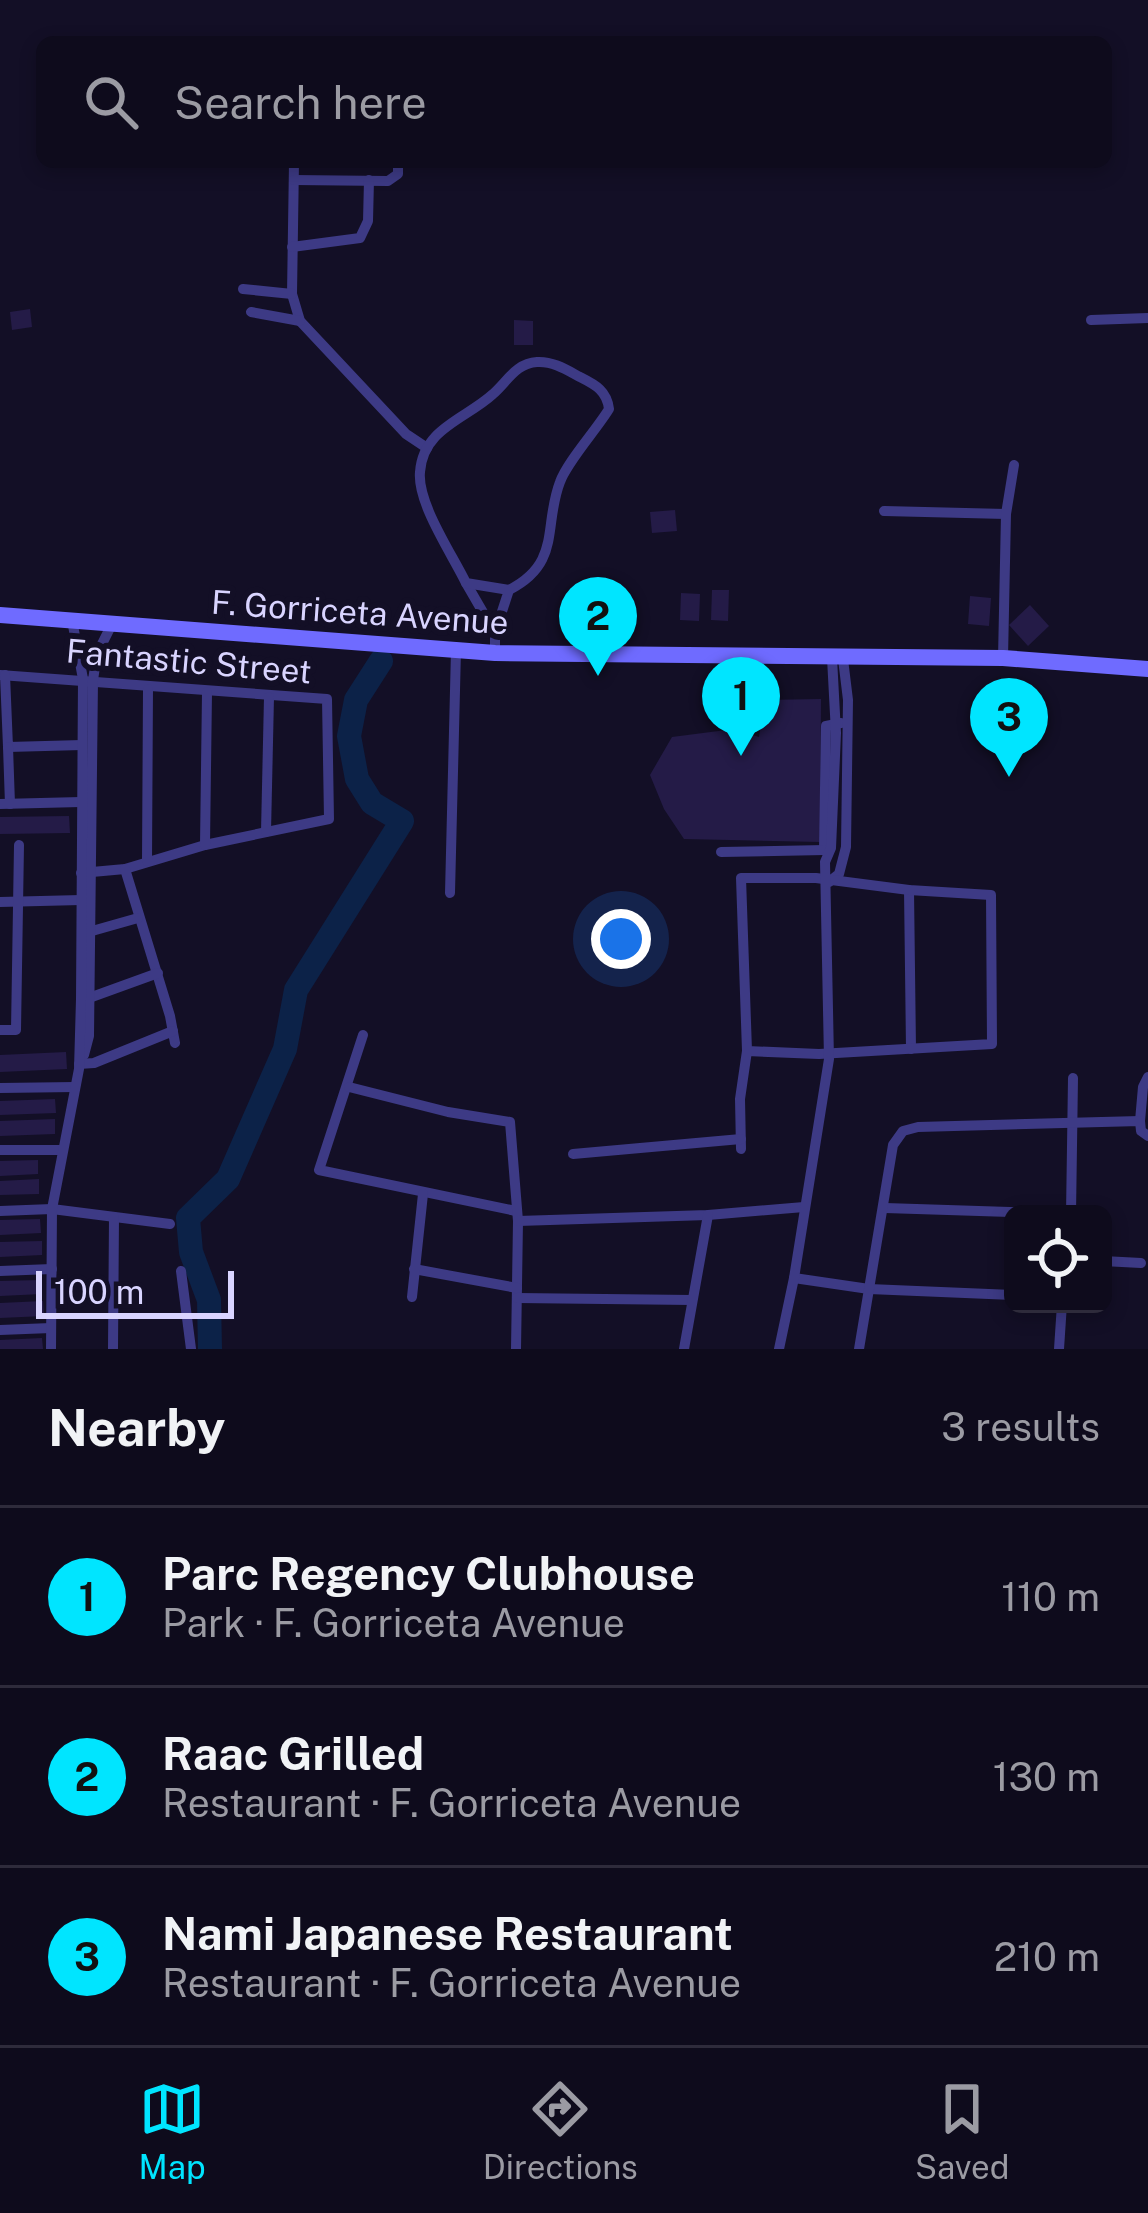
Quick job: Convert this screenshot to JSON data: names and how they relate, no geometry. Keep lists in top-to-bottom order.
{
  "streets": {
    "main road": ["F. Gorriceta Avenue"],
    "street": ["Fantastic Street"]
  },
  "scale_bar": "100 m",
  "page": {
    "search": "Search here",
    "pins": ["2", "1", "3"],
    "scale": "100 m",
    "heading": ["Nearby", "3 results"],
    "list": [
      {
        "mark": "1",
        "name": "Parc Regency Clubhouse",
        "note": "Park · F. Gorriceta Avenue",
        "value": "110 m"
      },
      {
        "mark": "2",
        "name": "Raac Grilled",
        "note": "Restaurant · F. Gorriceta Avenue",
        "value": "130 m"
      },
      {
        "mark": "3",
        "name": "Nami Japanese Restaurant",
        "note": "Restaurant · F. Gorriceta Avenue",
        "value": "210 m"
      }
    ],
    "nav": ["Map", "Directions", "Saved"]
  }
}
